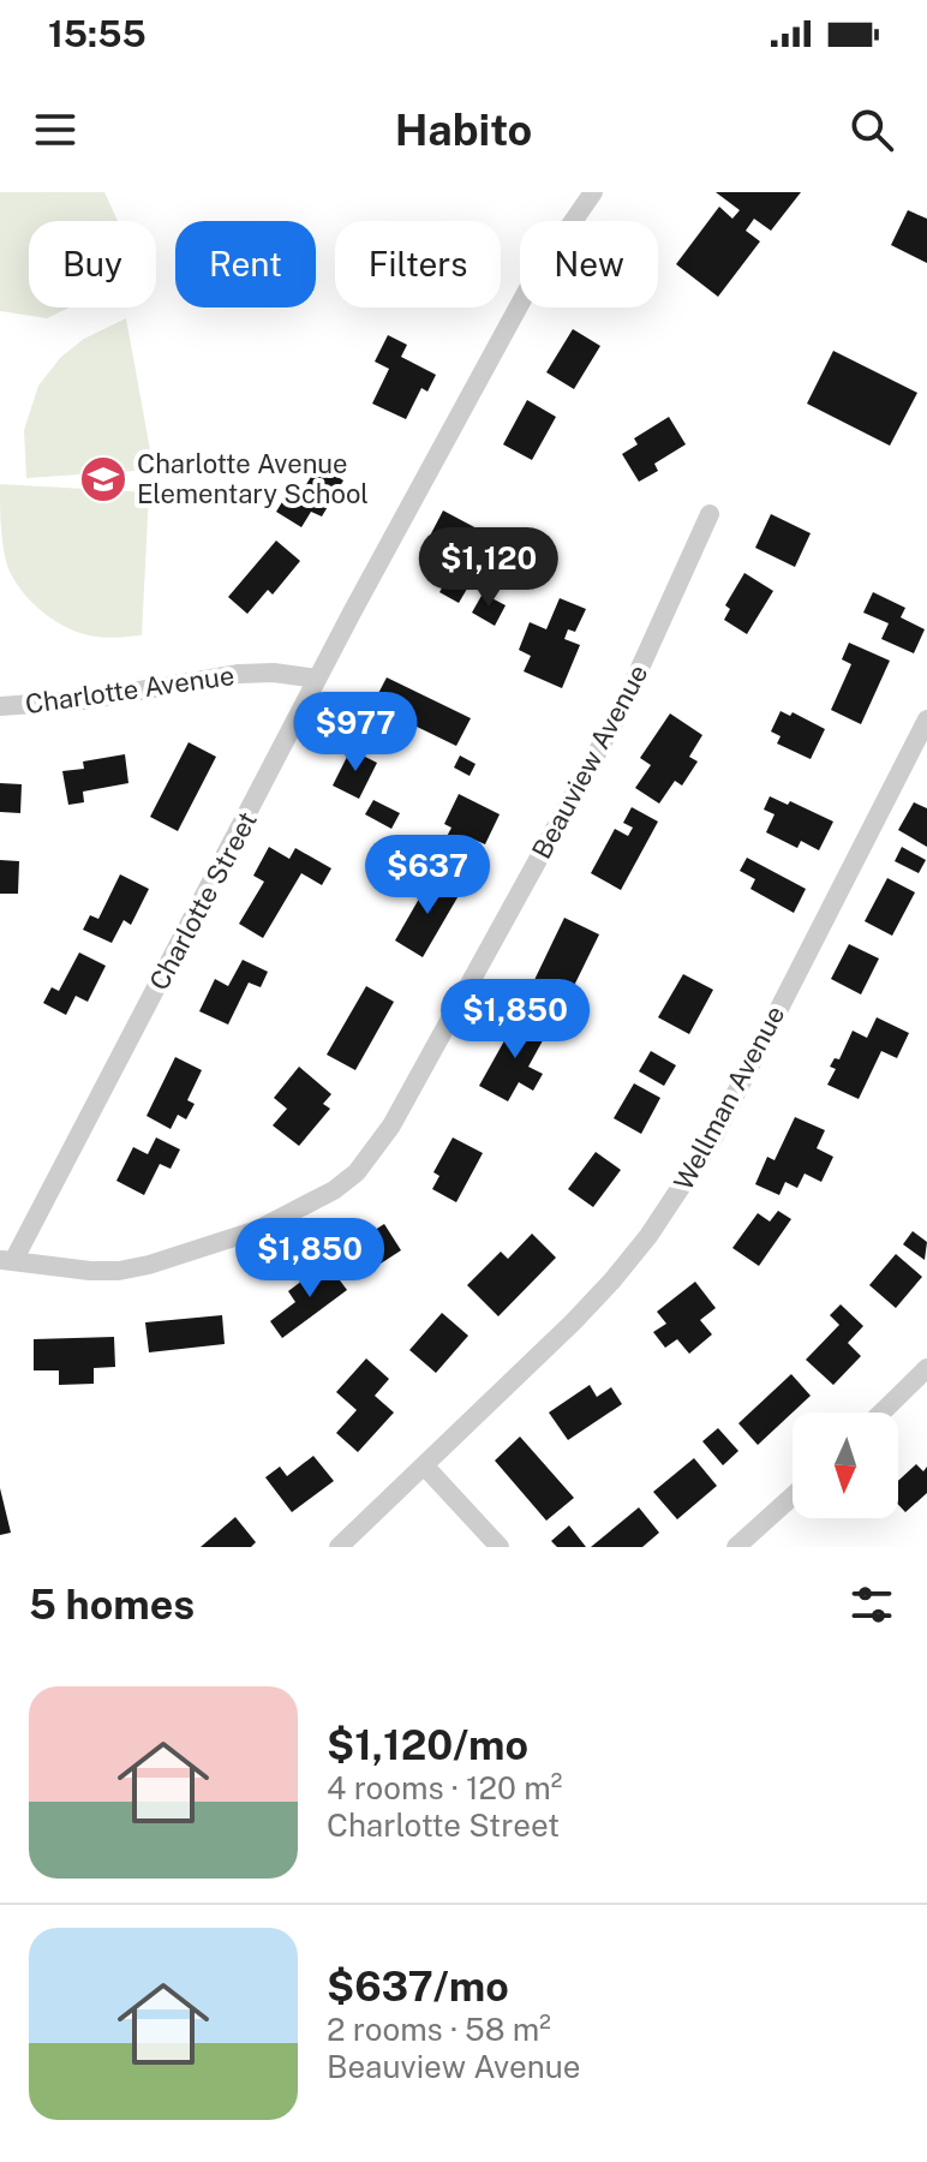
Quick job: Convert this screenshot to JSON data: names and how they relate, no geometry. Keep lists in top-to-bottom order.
{
  "streets": {
    "street": [
      "Charlotte Avenue",
      "Beauview Avenue",
      "Charlotte Street",
      "Wellman Avenue"
    ]
  },
  "crossings": [
    ["Charlotte Avenue", "Charlotte Street"],
    ["Beauview Avenue", "Charlotte Street"]
  ],
  "places": {
    "school or university": ["Charlotte Avenue Elementary School"]
  },
  "north": "bottom",
  "page": {
    "status": "15:55",
    "header": "Habito",
    "chip": [
      "Buy",
      "Rent",
      "Filters",
      "New"
    ],
    "price": [
      "$1,120",
      "$977",
      "$637",
      "$1,850",
      "$1,850"
    ],
    "heading": "5 homes",
    "list": [
      {
        "name": "$1,120/mo",
        "note": "4 rooms · 120 m² · Charlotte Street"
      },
      {
        "name": "$637/mo",
        "note": "2 rooms · 58 m² · Beauview Avenue"
      }
    ]
  }
}
